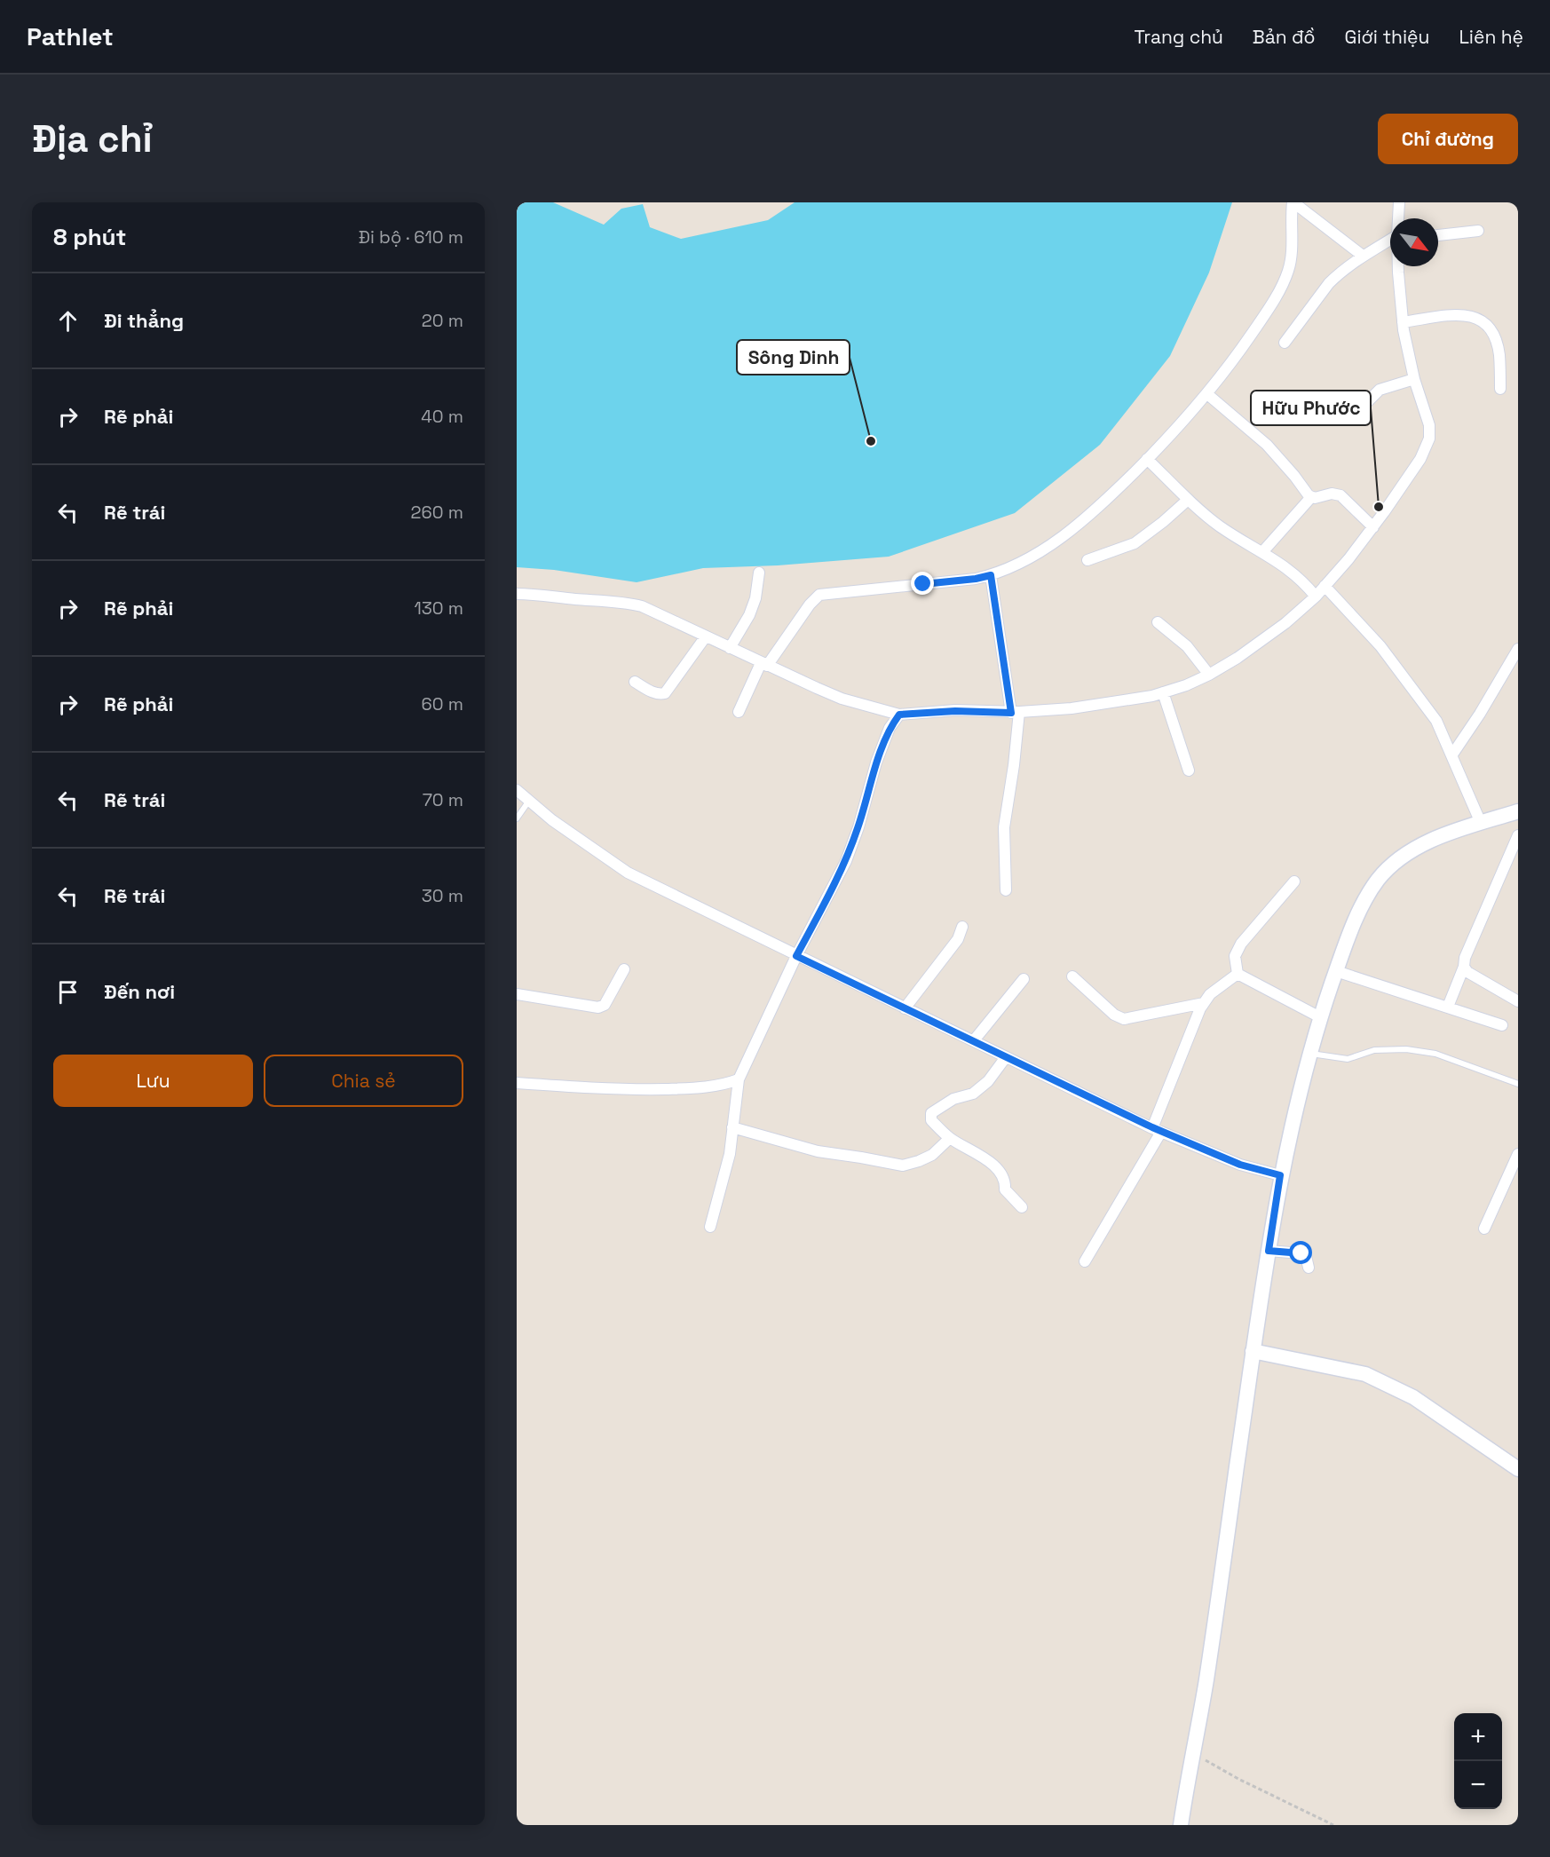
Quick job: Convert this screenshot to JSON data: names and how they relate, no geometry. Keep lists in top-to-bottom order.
{
  "places": ["Sông Dinh", "Hữu Phước"],
  "north": "bottom right",
  "page": {
    "header": "Pathlet",
    "nav": [
      "Trang chủ",
      "Bản đồ",
      "Giới thiệu",
      "Liên hệ"
    ],
    "buttons": [
      "Chỉ đường",
      ["Lưu", "Chia sẻ"]
    ],
    "title": "Địa chỉ",
    "heading": ["8 phút", "Đi bộ · 610 m"],
    "list": [
      ["Đi thẳng", "20 m"],
      ["Rẽ phải", "40 m"],
      ["Rẽ trái", "260 m"],
      ["Rẽ phải", "130 m"],
      ["Rẽ phải", "60 m"],
      ["Rẽ trái", "70 m"],
      ["Rẽ trái", "30 m"],
      "Đến nơi"
    ],
    "map_buttons": ["+", "−"]
  }
}
